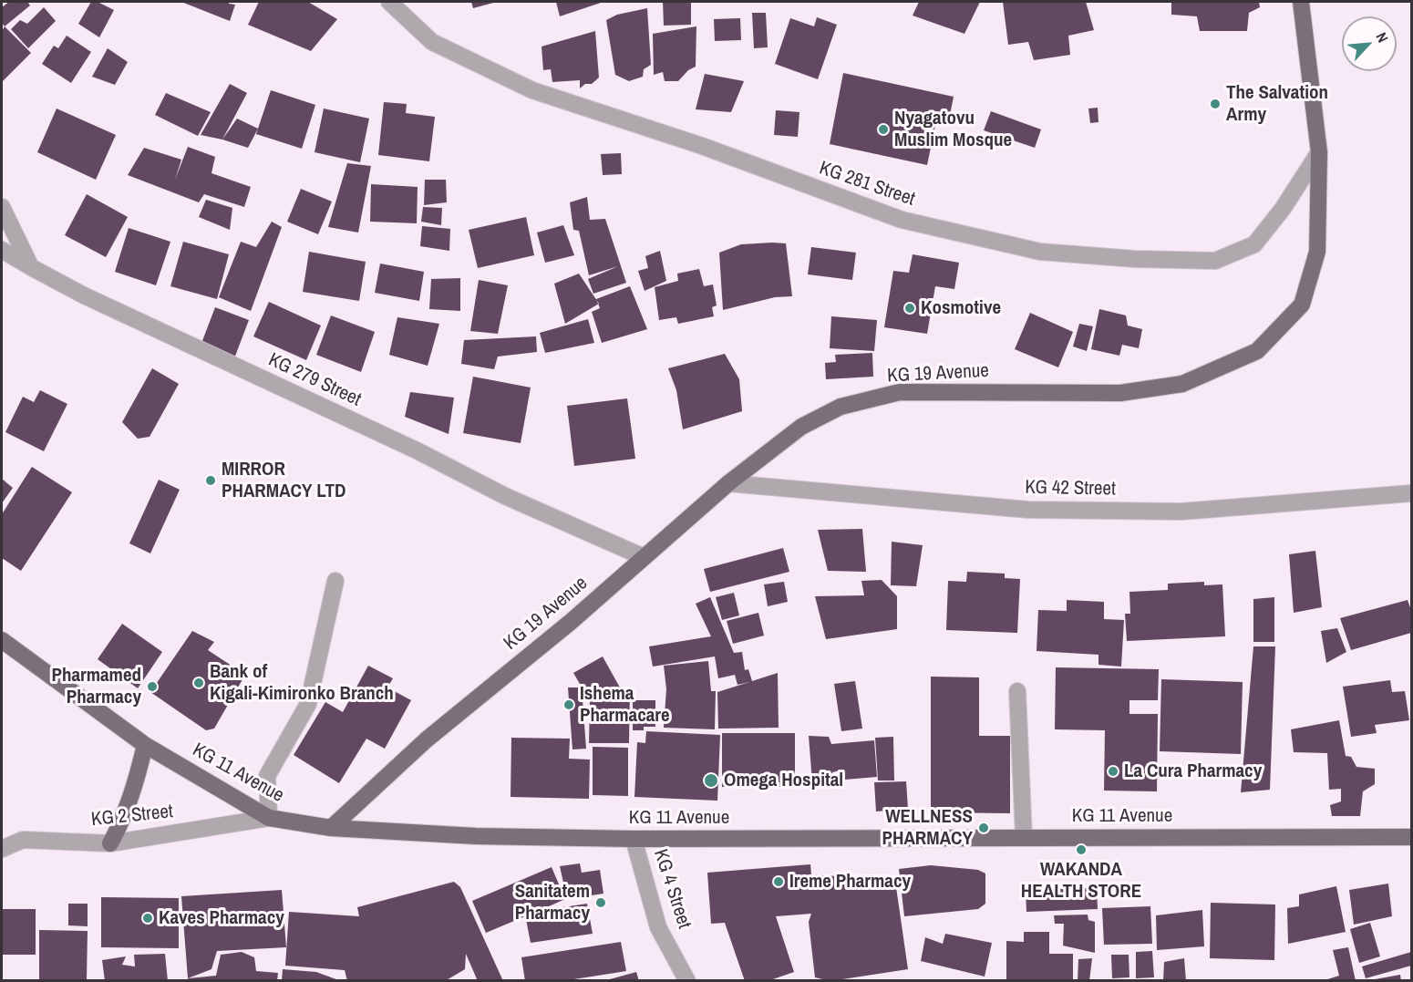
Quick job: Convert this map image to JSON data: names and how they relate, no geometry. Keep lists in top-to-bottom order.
{
  "streets": {
    "main road": ["KG 19 Avenue", "KG 11 Avenue"],
    "street": [
      "KG 281 Street",
      "KG 279 Street",
      "KG 42 Street",
      "KG 2 Street",
      "KG 4 Street"
    ]
  },
  "crossings": [
    ["KG 281 Street", "KG 19 Avenue"],
    ["KG 19 Avenue", "KG 279 Street"],
    ["KG 19 Avenue", "KG 42 Street"],
    ["KG 19 Avenue", "KG 11 Avenue"],
    ["KG 11 Avenue", "KG 2 Street"],
    ["KG 11 Avenue", "KG 4 Street"]
  ],
  "places": [
    "The Salvation Army",
    "Nyagatovu Muslim Mosque",
    "Kosmotive",
    "MIRROR PHARMACY LTD",
    "Bank of Kigali-Kimironko Branch",
    "Pharmamed Pharmacy",
    "Ishema Pharmacare",
    "La Cura Pharmacy",
    "Omega Hospital",
    "WELLNESS PHARMACY",
    "WAKANDA HEALTH STORE",
    "Ireme Pharmacy",
    "Sanitatem Pharmacy",
    "Kaves Pharmacy"
  ],
  "north": "top right"
}
